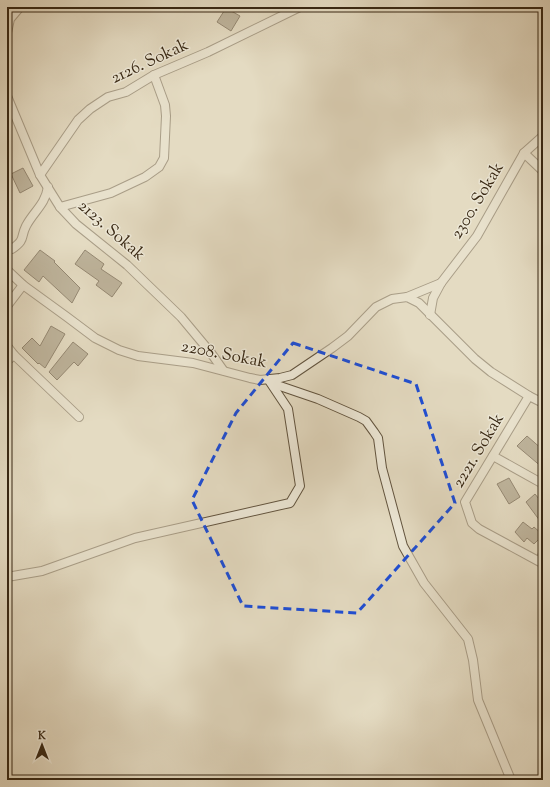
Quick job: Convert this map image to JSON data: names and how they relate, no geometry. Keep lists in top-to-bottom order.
{
  "streets": {
    "street": [
      "2126. Sokak",
      "2300. Sokak",
      "2123. Sokak",
      "2208. Sokak",
      "2221. Sokak"
    ]
  },
  "crossings": [
    ["2126. Sokak", "2123. Sokak"],
    ["2300. Sokak", "2208. Sokak"],
    ["2123. Sokak", "2208. Sokak"]
  ],
  "north": "top"
}
